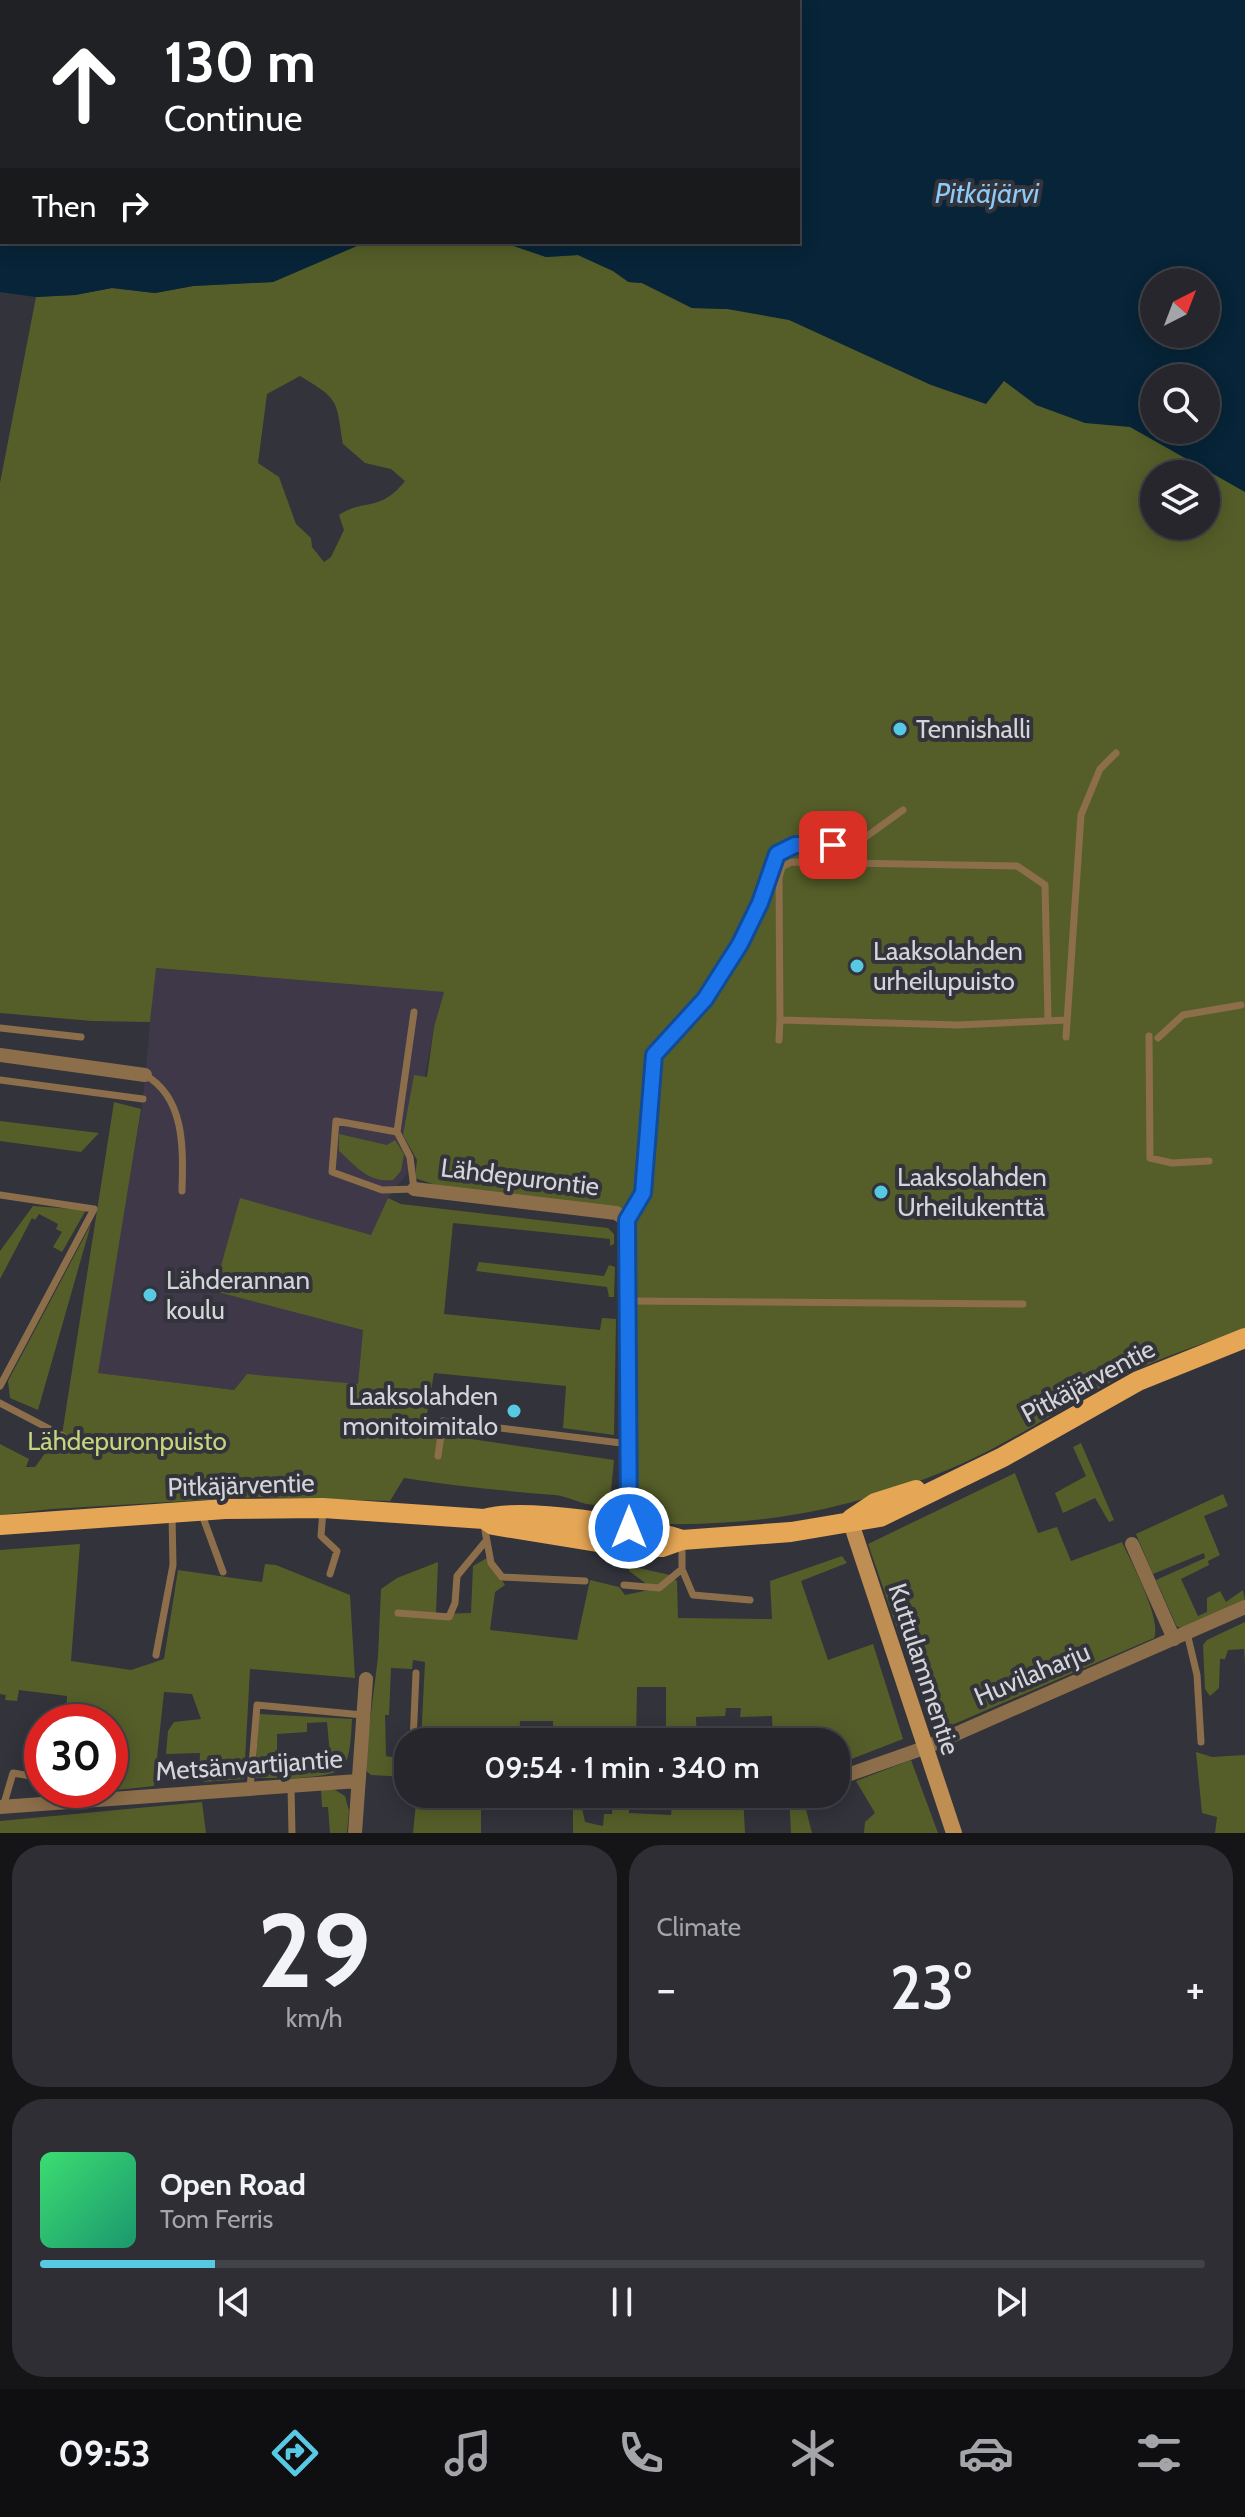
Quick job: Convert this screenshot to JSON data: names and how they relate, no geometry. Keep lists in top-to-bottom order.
{
  "streets": {
    "main road": ["Pitkäjärventie"],
    "street": [
      "Lähdepurontie",
      "Kuttulammentie",
      "Huvilaharju",
      "Metsänvartijantie"
    ]
  },
  "crossings": [
    ["Lähdepurontie", "Pitkäjärventie"],
    ["Pitkäjärventie", "Kuttulammentie"],
    ["Kuttulammentie", "Huvilaharju"]
  ],
  "water": ["Pitkäjärvi"],
  "parks": ["Lähdepuronpuisto"],
  "places": [
    "Tennishalli",
    "Laaksolahden urheilupuisto",
    "Laaksolahden Urheilukenttä",
    "Lähderannan koulu",
    "Laaksolahden monitoimitalo"
  ],
  "north": "top right",
  "page": {
    "turn": ["130 m", "Continue"],
    "then": "Then",
    "limit": "30",
    "trip": "09:54 · 1 min · 340 m",
    "tile": [
      ["29", "km/h"],
      "Climate"
    ],
    "heat": ["−", "23°", "+"],
    "song": ["Open Road", "Tom Ferris"],
    "tabs": "09:53"
  }
}
